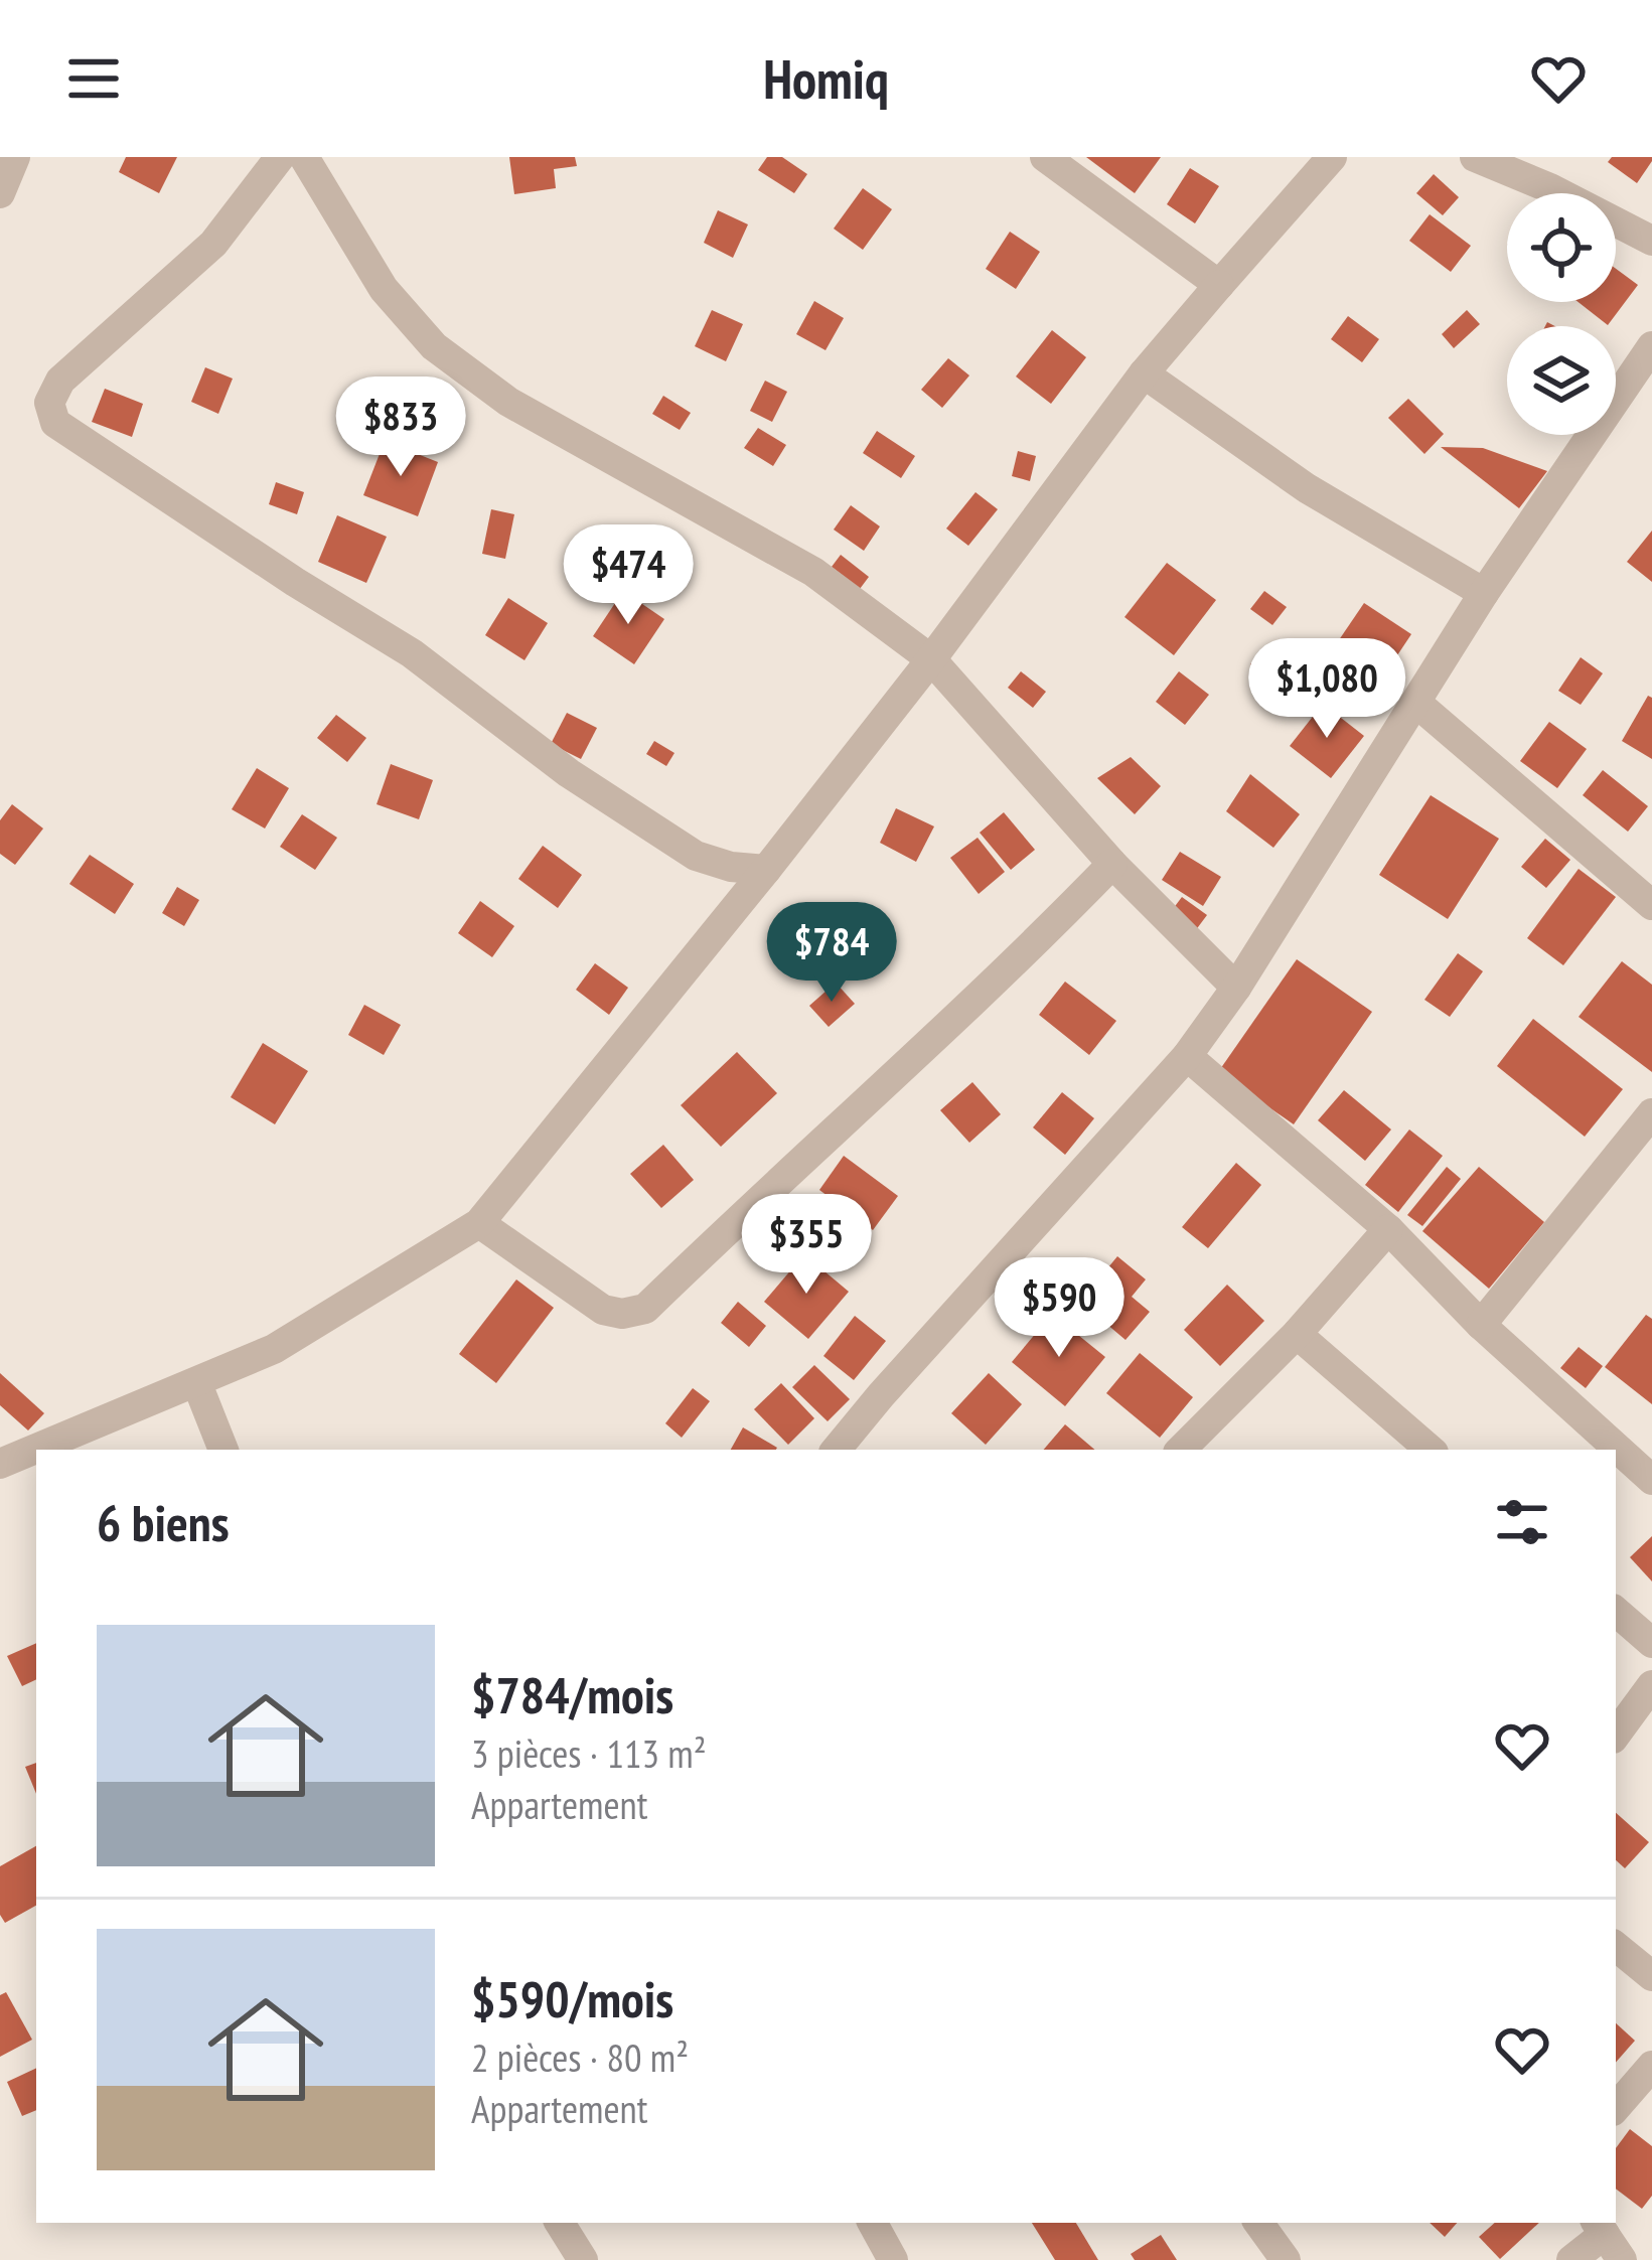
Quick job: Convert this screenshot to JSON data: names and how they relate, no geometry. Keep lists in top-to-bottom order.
{
  "page": {
    "header": "Homiq",
    "price": [
      "$833",
      "$474",
      "$1,080",
      "$784",
      "$355",
      "$590"
    ],
    "heading": "6 biens",
    "list": [
      {
        "name": "$784/mois",
        "note": "3 pièces · 113 m² · Appartement"
      },
      {
        "name": "$590/mois",
        "note": "2 pièces · 80 m² · Appartement"
      }
    ]
  }
}
